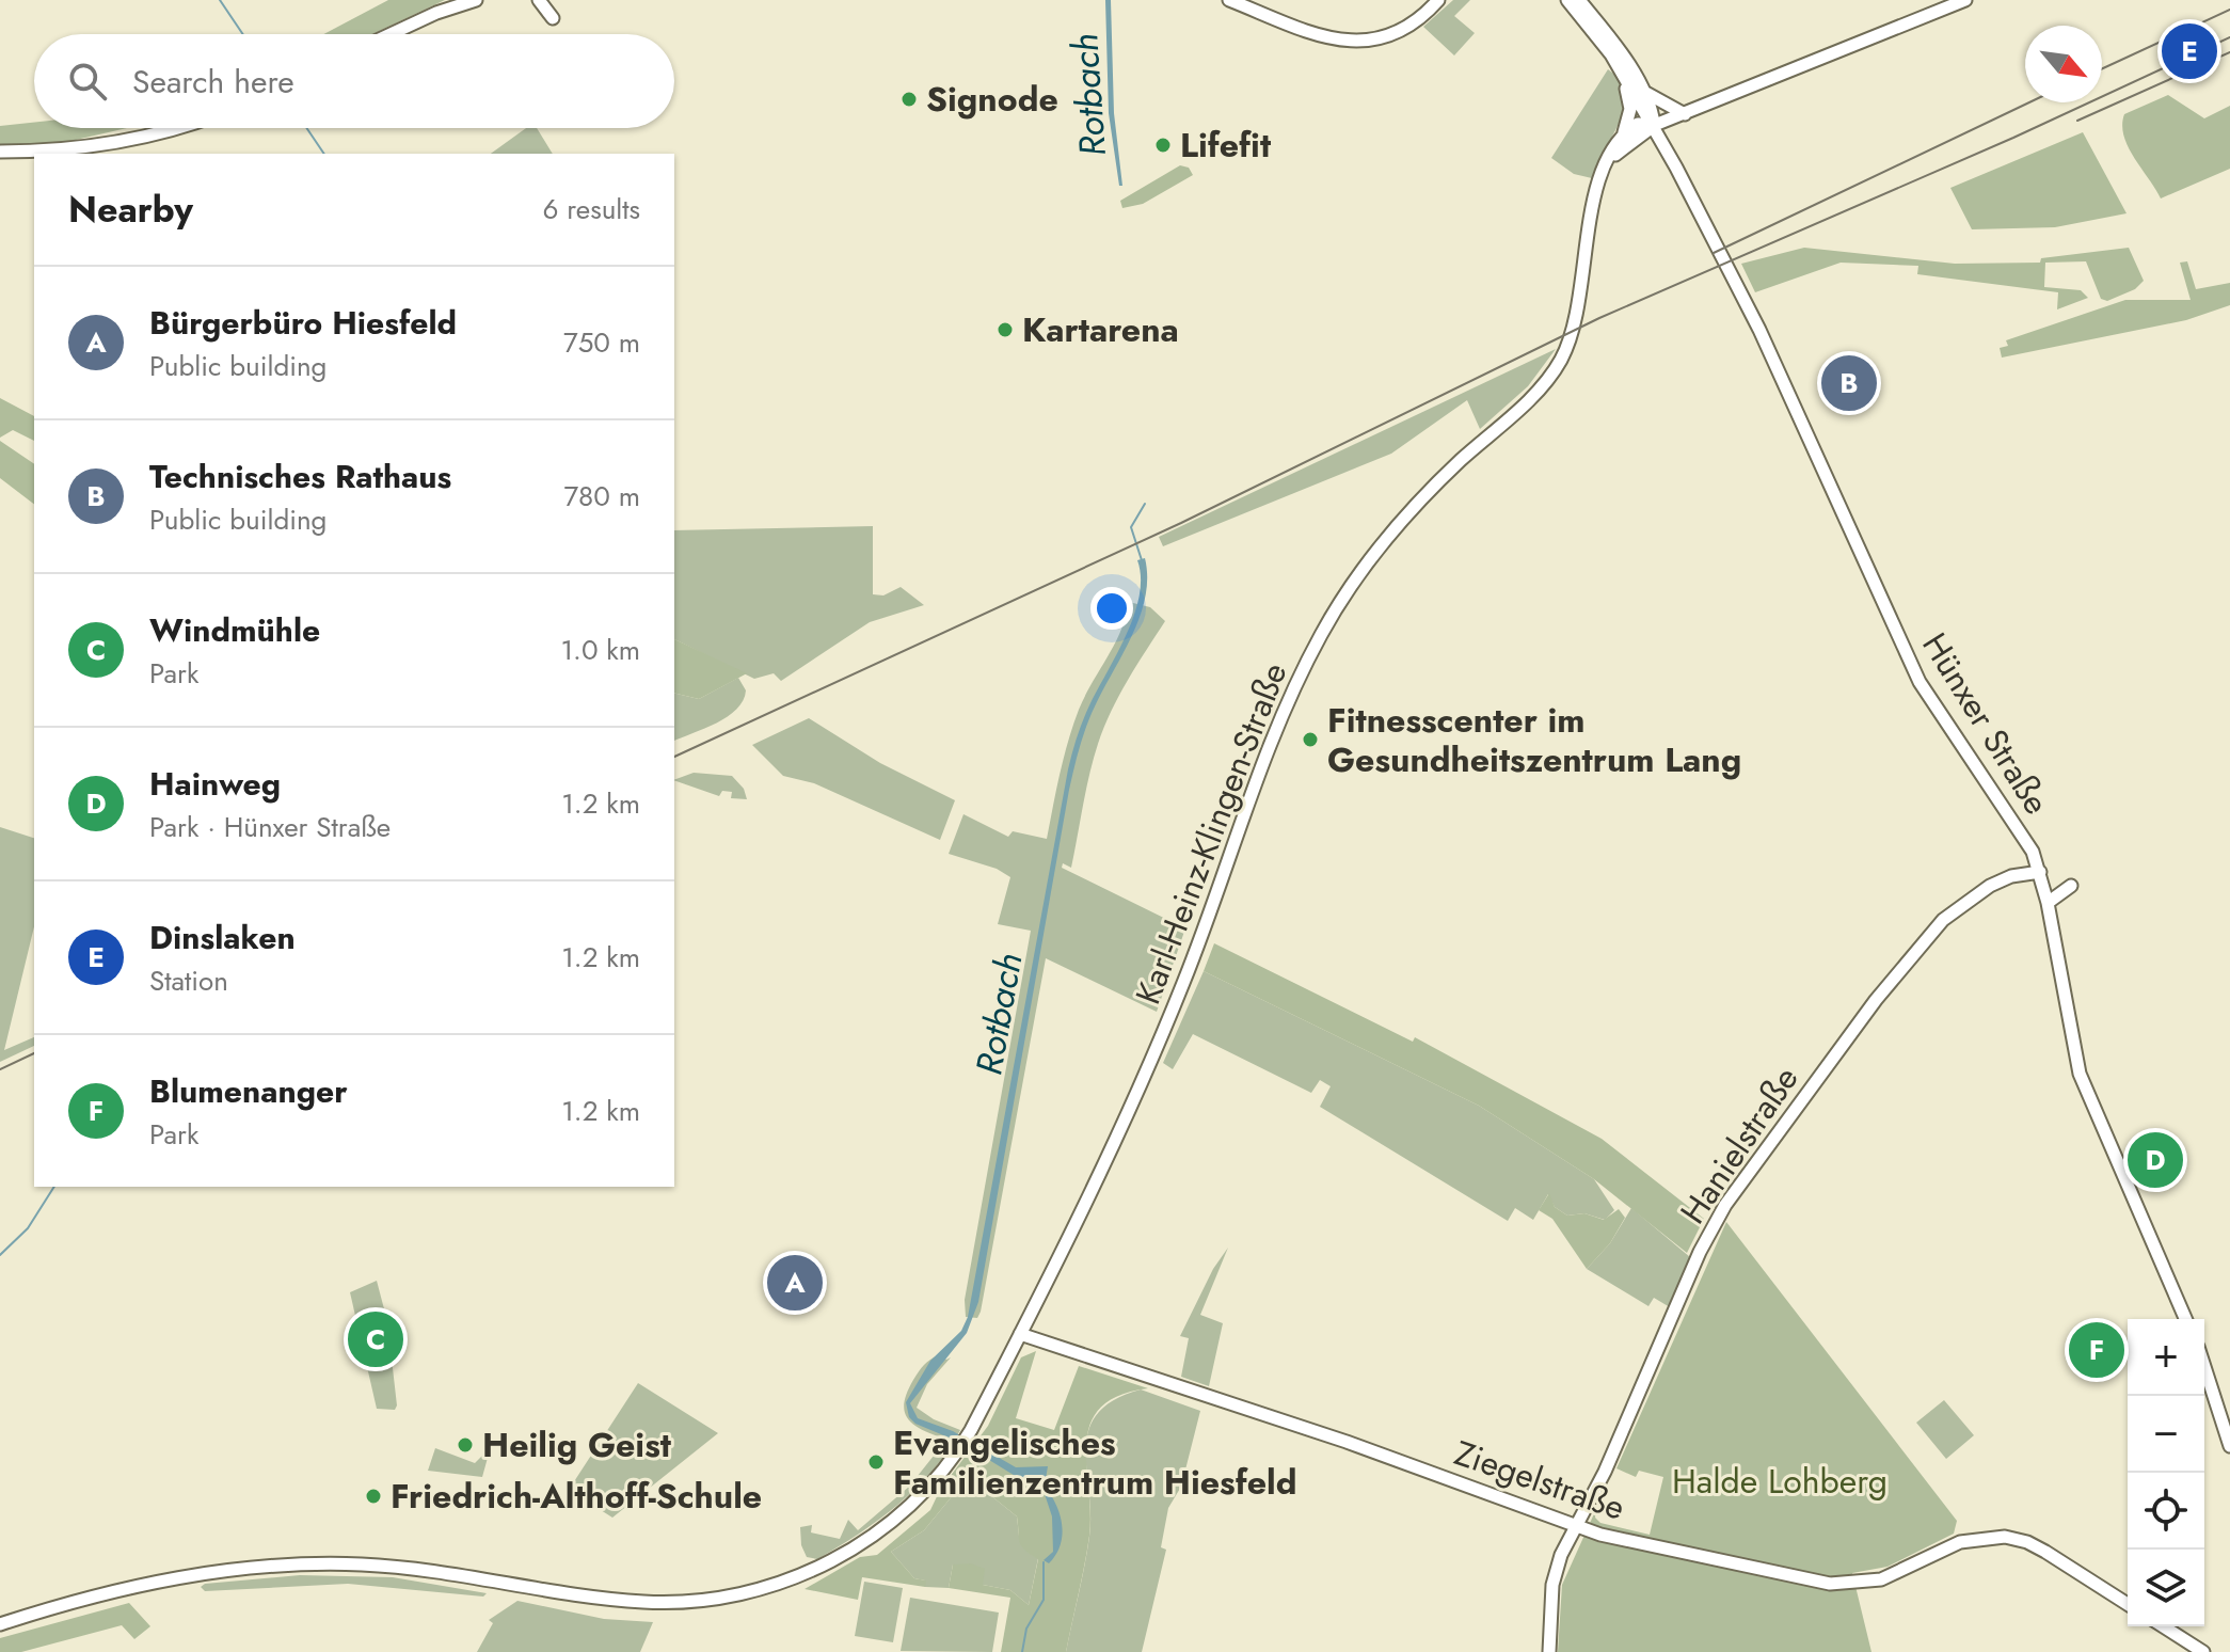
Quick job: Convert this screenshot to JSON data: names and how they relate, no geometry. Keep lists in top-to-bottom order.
{
  "streets": {
    "main road": [
      "Hünxer Straße",
      "Karl-Heinz-Klingen-Straße",
      "Hanielstraße",
      "Ziegelstraße"
    ]
  },
  "crossings": [
    ["Hünxer Straße", "Hanielstraße"],
    ["Karl-Heinz-Klingen-Straße", "Ziegelstraße"],
    ["Hanielstraße", "Ziegelstraße"]
  ],
  "water": ["Rotbach"],
  "parks": ["Halde Lohberg"],
  "places": [
    "Signode",
    "Lifefit",
    "Kartarena",
    "Fitnesscenter im Gesundheitszentrum Lang",
    "Heilig Geist",
    "Evangelisches Familienzentrum Hiesfeld",
    "Friedrich-Althoff-Schule"
  ],
  "north": "bottom right",
  "page": {
    "pins": [
      "E",
      "B",
      "D",
      "A",
      "C",
      "F"
    ],
    "search": "Search here",
    "heading": ["Nearby", "6 results"],
    "list": [
      {
        "mark": "A",
        "name": "Bürgerbüro Hiesfeld",
        "note": "Public building",
        "value": "750 m"
      },
      {
        "mark": "B",
        "name": "Technisches Rathaus",
        "note": "Public building",
        "value": "780 m"
      },
      {
        "mark": "C",
        "name": "Windmühle",
        "note": "Park",
        "value": "1.0 km"
      },
      {
        "mark": "D",
        "name": "Hainweg",
        "note": "Park · Hünxer Straße",
        "value": "1.2 km"
      },
      {
        "mark": "E",
        "name": "Dinslaken",
        "note": "Station",
        "value": "1.2 km"
      },
      {
        "mark": "F",
        "name": "Blumenanger",
        "note": "Park",
        "value": "1.2 km"
      }
    ],
    "map_buttons": ["+", "−"]
  }
}
